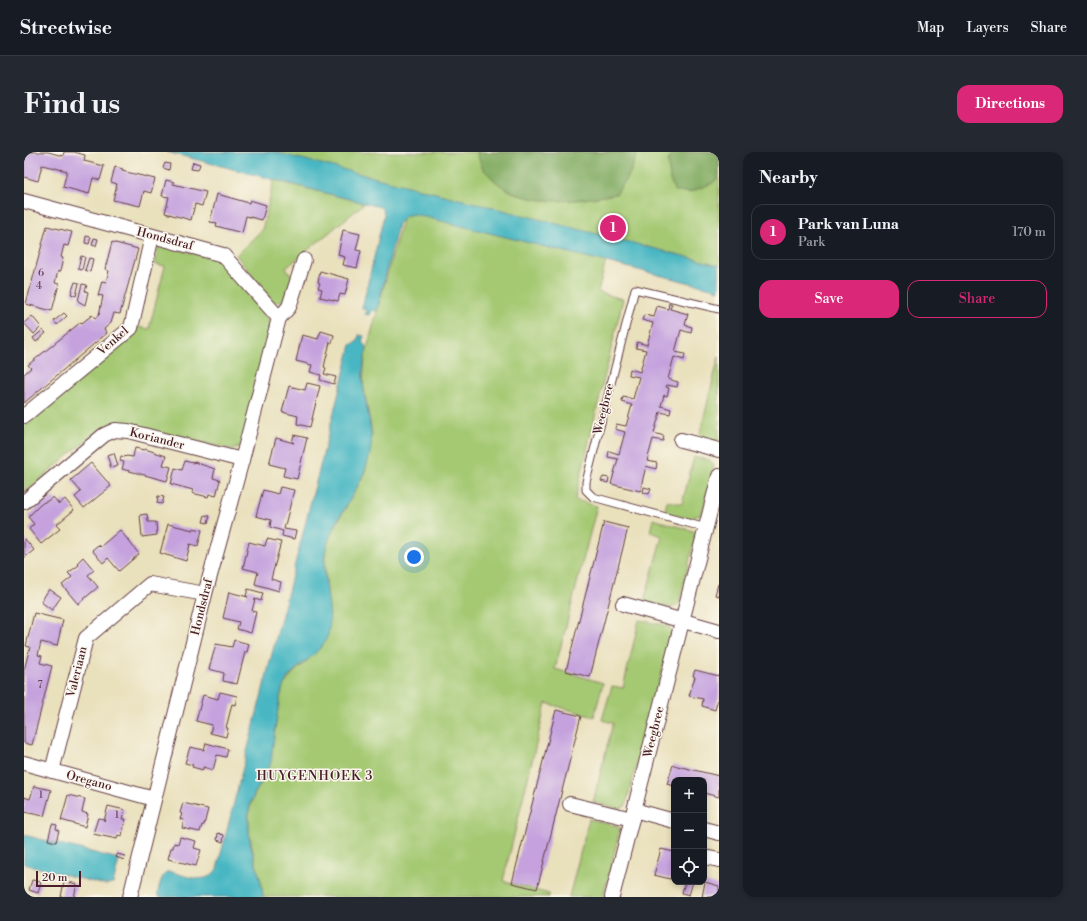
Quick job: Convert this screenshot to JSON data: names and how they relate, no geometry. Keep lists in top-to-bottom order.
{
  "streets": {
    "street": [
      "Hondsdraf",
      "Venkel",
      "Weegbree",
      "Koriander",
      "Valeriaan",
      "Oregano"
    ]
  },
  "crossings": [
    ["Hondsdraf", "Venkel"],
    ["Hondsdraf", "Koriander"],
    ["Hondsdraf", "Valeriaan"],
    ["Hondsdraf", "Oregano"],
    ["Valeriaan", "Oregano"]
  ],
  "districts": ["HUYGENHOEK 3"],
  "house_numbers": [
    "6",
    "4",
    "7",
    "1",
    "1"
  ],
  "scale_bar": "20 m",
  "page": {
    "header": "Streetwise",
    "nav": ["Map", "Layers", "Share"],
    "buttons": [
      "Directions",
      ["Save", "Share"]
    ],
    "title": "Find us",
    "heading": "Nearby",
    "list": [
      {
        "mark": "1",
        "name": "Park van Luna",
        "note": "Park",
        "value": "170 m"
      }
    ],
    "pins": "1",
    "map_buttons": ["+", "−"],
    "scale": "20 m"
  }
}
